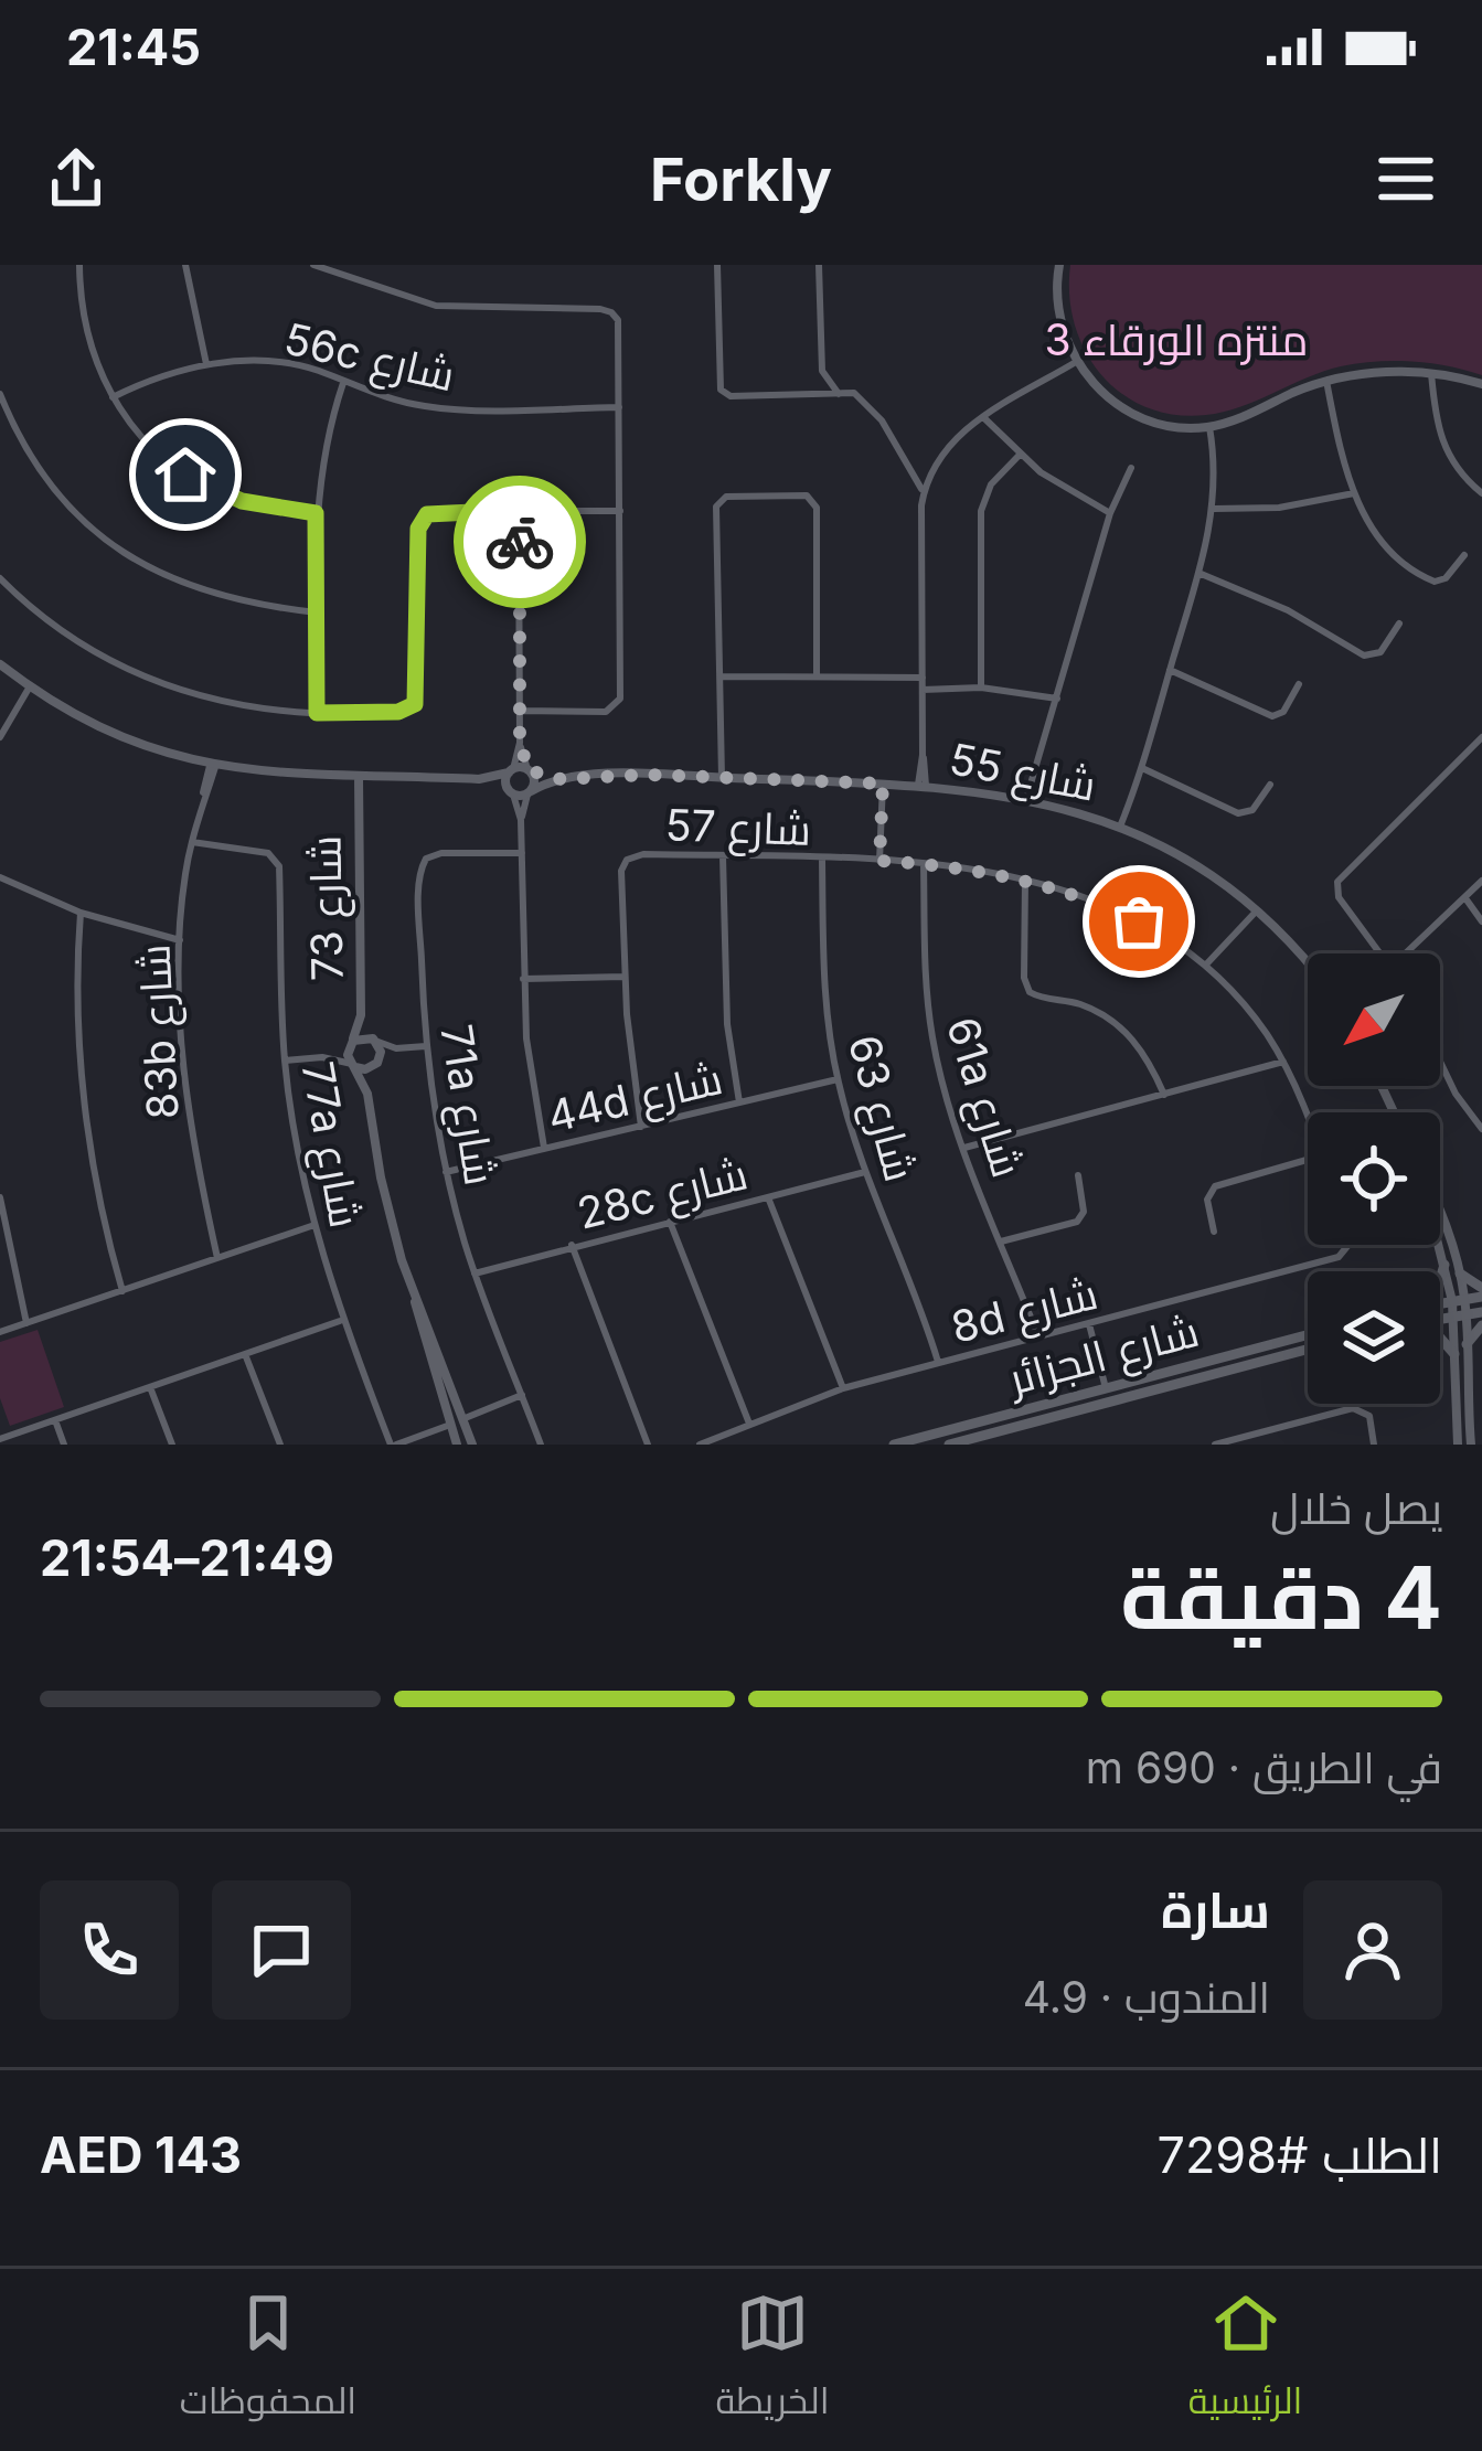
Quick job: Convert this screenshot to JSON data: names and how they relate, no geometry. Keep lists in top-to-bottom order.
{
  "streets": {
    "main road": ["شارع الجزائر"],
    "street": [
      "56c شارع",
      "شارع 55",
      "شارع 57",
      "شارع 73",
      "83b شارع",
      "44d شارع",
      "61a شارع",
      "71a شارع",
      "شارع 63",
      "77a شارع",
      "28c شارع",
      "8d شارع"
    ]
  },
  "crossings": [
    ["شارع 57", "61a شارع"],
    ["شارع 57", "شارع 63"],
    ["83b شارع", "77a شارع"],
    ["44d شارع", "71a شارع"],
    ["44d شارع", "شارع 63"],
    ["61a شارع", "8d شارع"],
    ["71a شارع", "28c شارع"],
    ["شارع 63", "28c شارع"],
    ["شارع 63", "8d شارع"]
  ],
  "parks": ["منتزه الورقاء 3"],
  "north": "bottom left",
  "page": {
    "status": "21:45",
    "header": "Forkly",
    "heading": ["4 دقيقة", "يصل خلال", "21:49–21:54"],
    "panel": [
      "سارة",
      "المندوب · 4.9",
      "الطلب #7298",
      "AED 143"
    ],
    "bar": "في الطريق · 690 m",
    "tabs": ["الرئيسية", "الخريطة", "المحفوظات"]
  }
}
